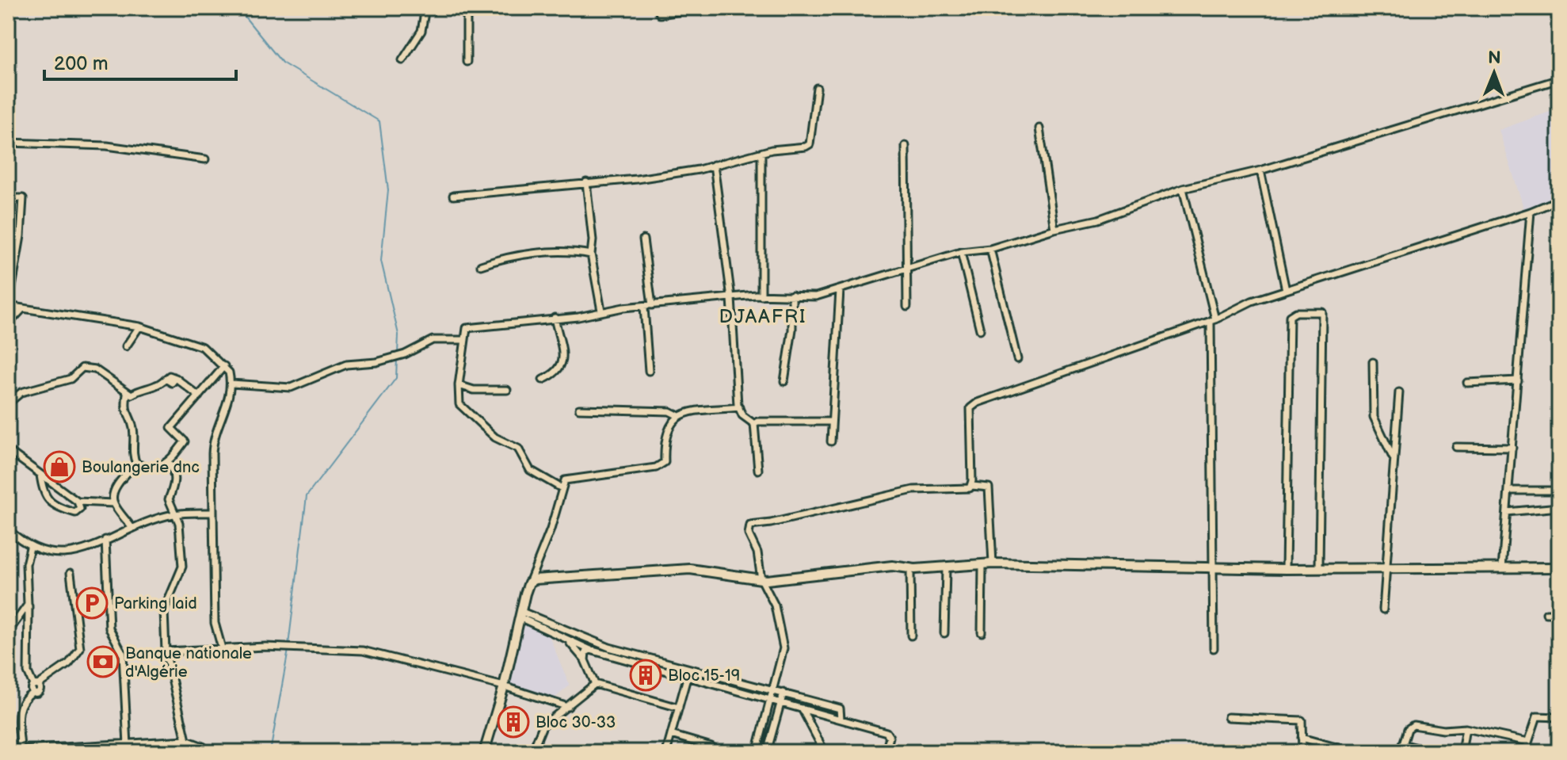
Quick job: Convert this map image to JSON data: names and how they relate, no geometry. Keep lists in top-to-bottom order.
{
  "districts": ["DJAAFRI"],
  "places": {
    "shop": ["Boulangerie dnc"],
    "parking": ["Parking laid"],
    "bank": ["Banque nationale d'Algérie"],
    "building": ["Bloc 15-19", "Bloc 30-33"]
  },
  "scale_bar": "200 m",
  "north": "top"
}
